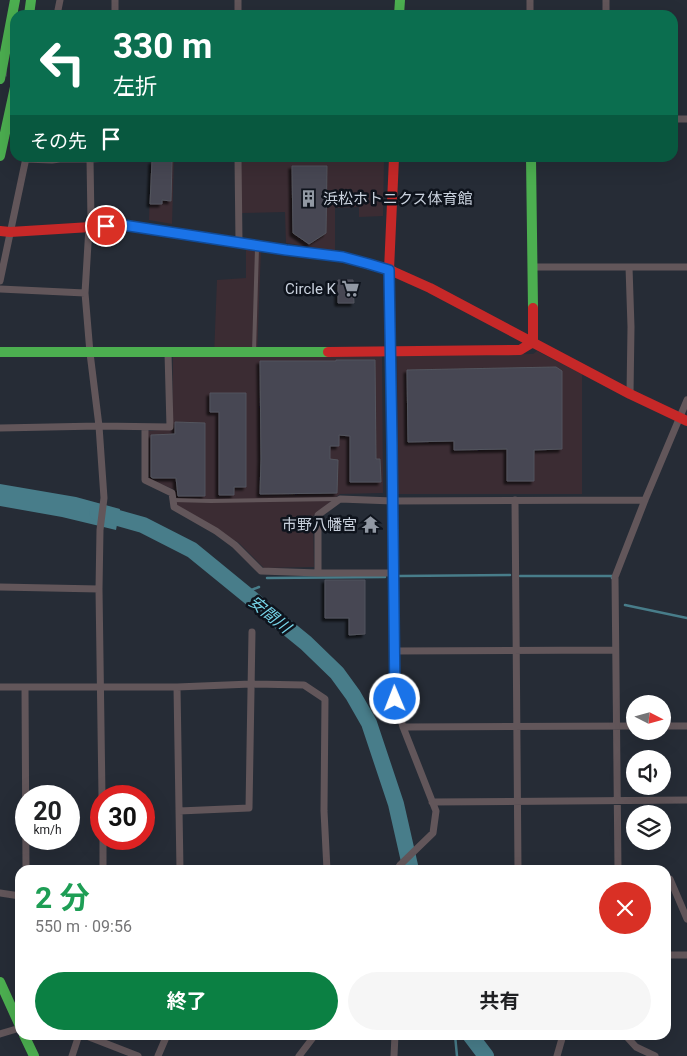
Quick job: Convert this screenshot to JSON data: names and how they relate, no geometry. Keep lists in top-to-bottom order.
{
  "water": ["安間川"],
  "places": {
    "building": ["浜松ホトニクス体育館"],
    "supermarket": ["Circle K"],
    "temple": ["市野八幡宮"]
  },
  "north": "right",
  "page": {
    "turn": ["330 m", "左折"],
    "then": "その先",
    "speed": "20 km/h",
    "limit": "30",
    "heading": ["2 分", "550 m · 09:56"],
    "buttons": ["終了", "共有"]
  }
}
